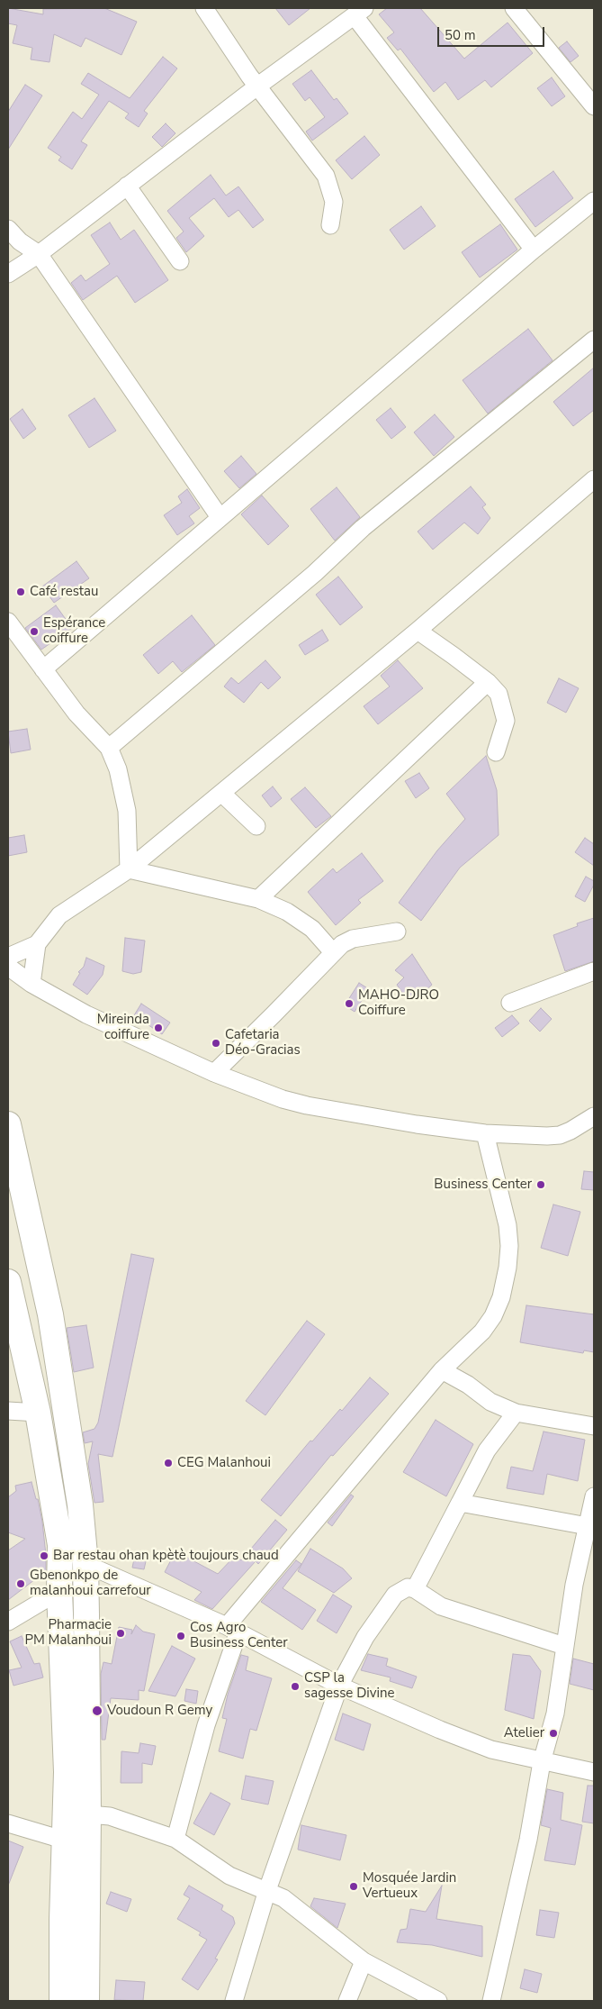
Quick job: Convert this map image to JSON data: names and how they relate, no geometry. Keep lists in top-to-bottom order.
{
  "places": [
    "Café restau",
    "Espérance coiffure",
    "MAHO-DJRO Coiffure",
    "Mireinda coiffure",
    "Cafetaria Déo-Gracias",
    "Business Center",
    "CEG Malanhoui",
    "Bar restau ohan kpètè toujours chaud",
    "Gbenonkpo de malanhoui carrefour",
    "Pharmacie PM Malanhoui",
    "Cos Agro Business Center",
    "CSP la sagesse Divine",
    "Voudoun R Gemy",
    "Atelier",
    "Mosquée Jardin Vertueux"
  ],
  "scale_bar": "50 m"
}
